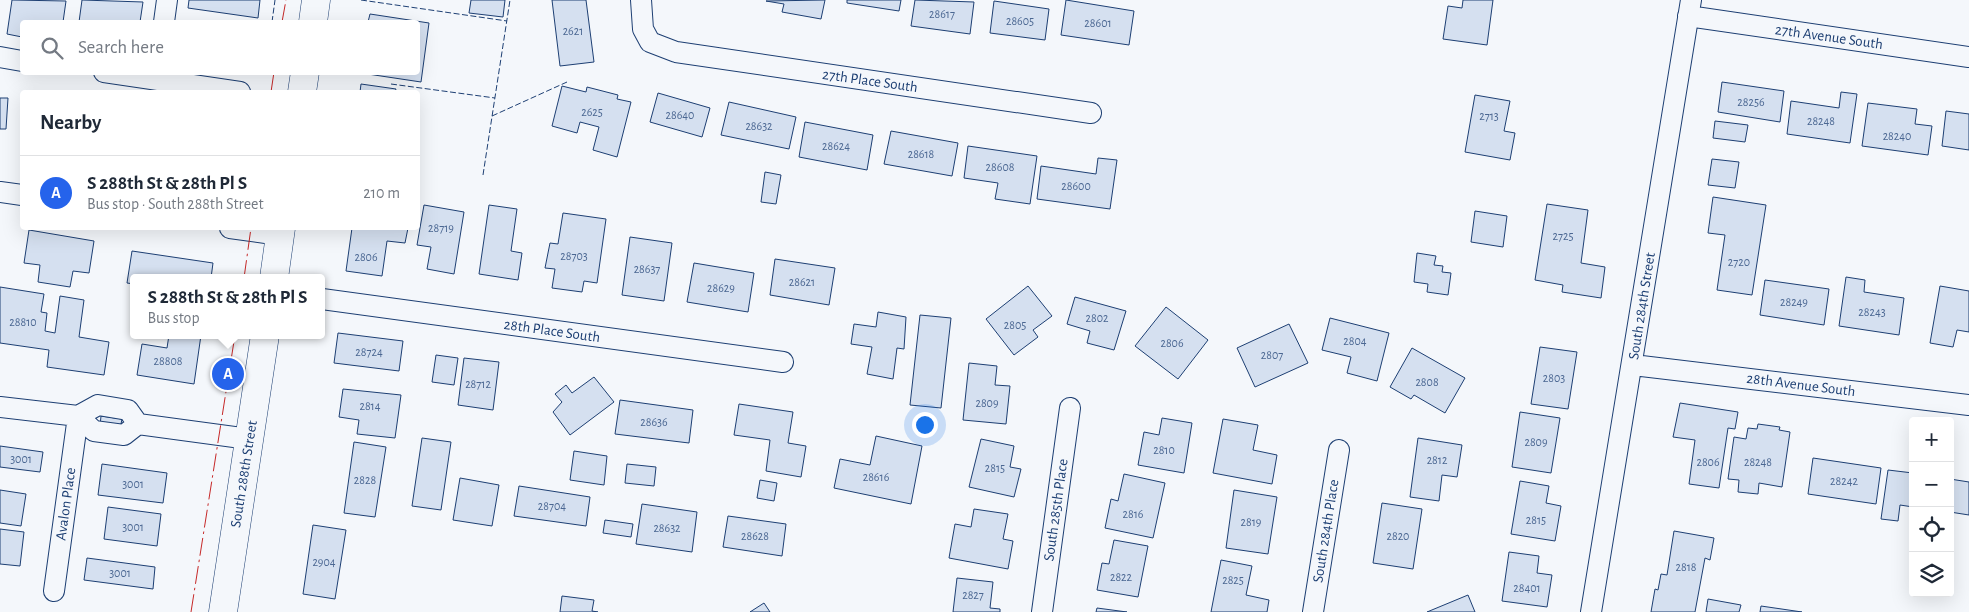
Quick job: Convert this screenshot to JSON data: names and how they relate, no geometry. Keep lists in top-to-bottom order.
{
  "streets": {
    "main road": ["South 288th Street"],
    "street": [
      "27th Avenue South",
      "27th Place South",
      "South 284th Street",
      "28th Place South",
      "28th Avenue South",
      "Avalon Place",
      "South 285th Place",
      "South 284th Place"
    ]
  },
  "crossings": [
    ["27th Avenue South", "South 284th Street"],
    ["South 284th Street", "28th Avenue South"]
  ],
  "house_numbers": [
    "28617",
    "28605",
    "28601",
    "2621",
    "28256",
    "2625",
    "28640",
    "2713",
    "28248",
    "28632",
    "28240",
    "28624",
    "28618",
    "28608",
    "28600",
    "28719",
    "2725",
    "28703",
    "2806",
    "2720",
    "28637",
    "28621",
    "28629",
    "28249",
    "28243",
    "2802",
    "28810",
    "2805",
    "2804",
    "2806",
    "28724",
    "2807",
    "28808",
    "2803",
    "2808",
    "28712",
    "2809",
    "2814",
    "28636",
    "2809",
    "2810",
    "3001",
    "2812",
    "2806",
    "28248",
    "2815",
    "28616",
    "2828",
    "28242",
    "3001",
    "28704",
    "2816",
    "2815",
    "2819",
    "3001",
    "28632",
    "28628",
    "2820",
    "2904",
    "2818",
    "3001",
    "2822",
    "2825",
    "28401",
    "2827"
  ],
  "page": {
    "search": "Search here",
    "heading": "Nearby",
    "list": [
      {
        "mark": "A",
        "name": "S 288th St & 28th Pl S",
        "note": "Bus stop · South 288th Street",
        "value": "210 m"
      }
    ],
    "popup": ["S 288th St & 28th Pl S", "Bus stop"],
    "pins": "A",
    "map_buttons": ["+", "−"]
  }
}
